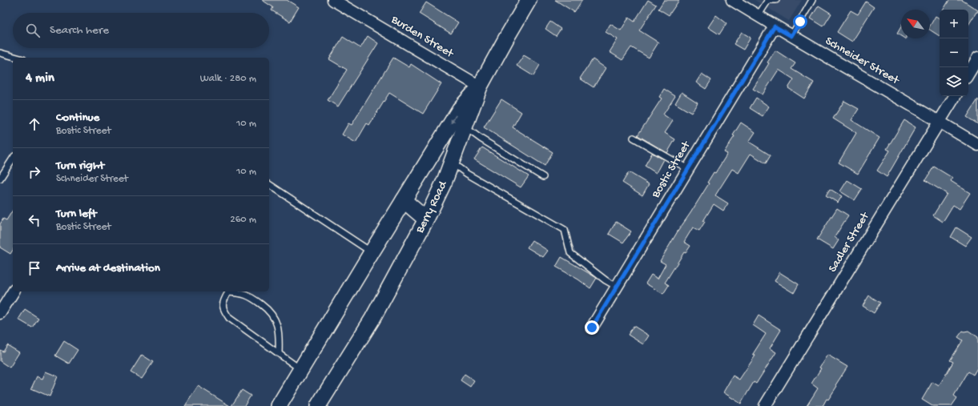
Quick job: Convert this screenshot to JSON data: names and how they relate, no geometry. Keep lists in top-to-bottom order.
{
  "streets": {
    "street": [
      "Burden Street",
      "Schneider Street",
      "Bostic Street",
      "Berry Road",
      "Sadler Street"
    ]
  },
  "crossings": [
    ["Burden Street", "Berry Road"],
    ["Schneider Street", "Bostic Street"],
    ["Schneider Street", "Sadler Street"]
  ],
  "north": "top left",
  "page": {
    "map_buttons": ["+", "−"],
    "search": "Search here",
    "heading": ["4 min", "Walk · 280 m"],
    "list": [
      ["Continue", "Bostic Street", "10 m"],
      ["Turn right", "Schneider Street", "10 m"],
      ["Turn left", "Bostic Street", "260 m"],
      "Arrive at destination"
    ]
  }
}
